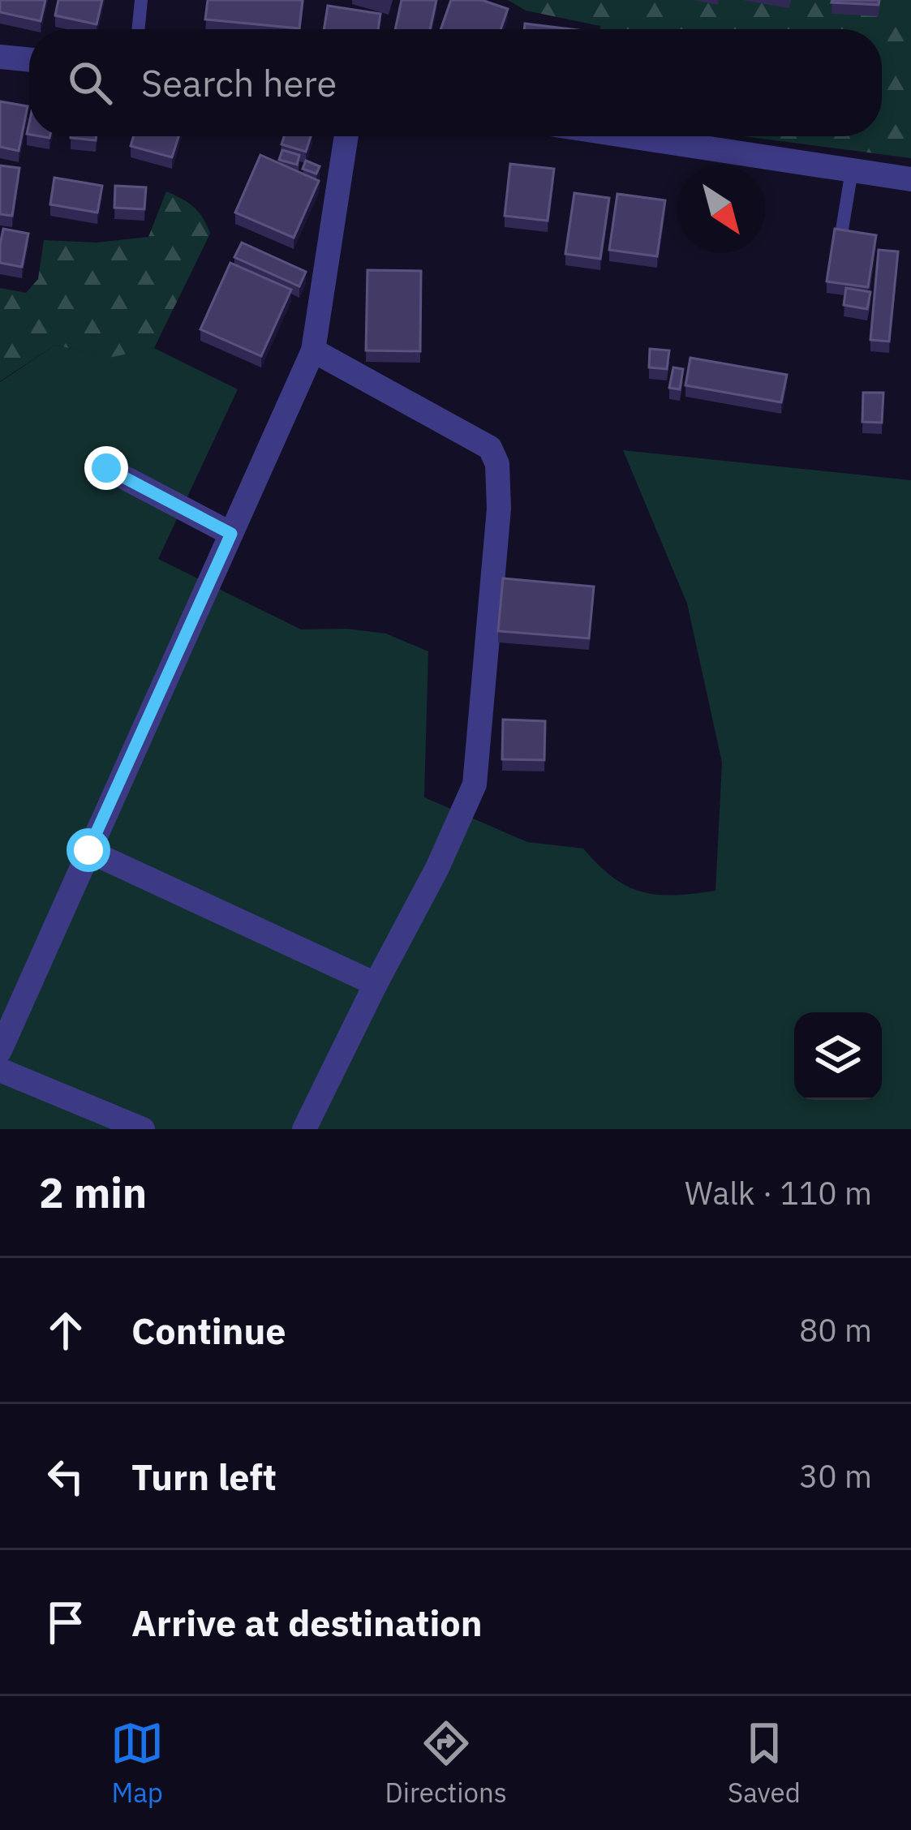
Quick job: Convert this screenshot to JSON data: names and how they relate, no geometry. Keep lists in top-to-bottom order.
{
  "north": "bottom right",
  "page": {
    "search": "Search here",
    "heading": ["2 min", "Walk · 110 m"],
    "list": [
      ["Continue", "80 m"],
      ["Turn left", "30 m"],
      "Arrive at destination"
    ],
    "nav": ["Map", "Directions", "Saved"]
  }
}
